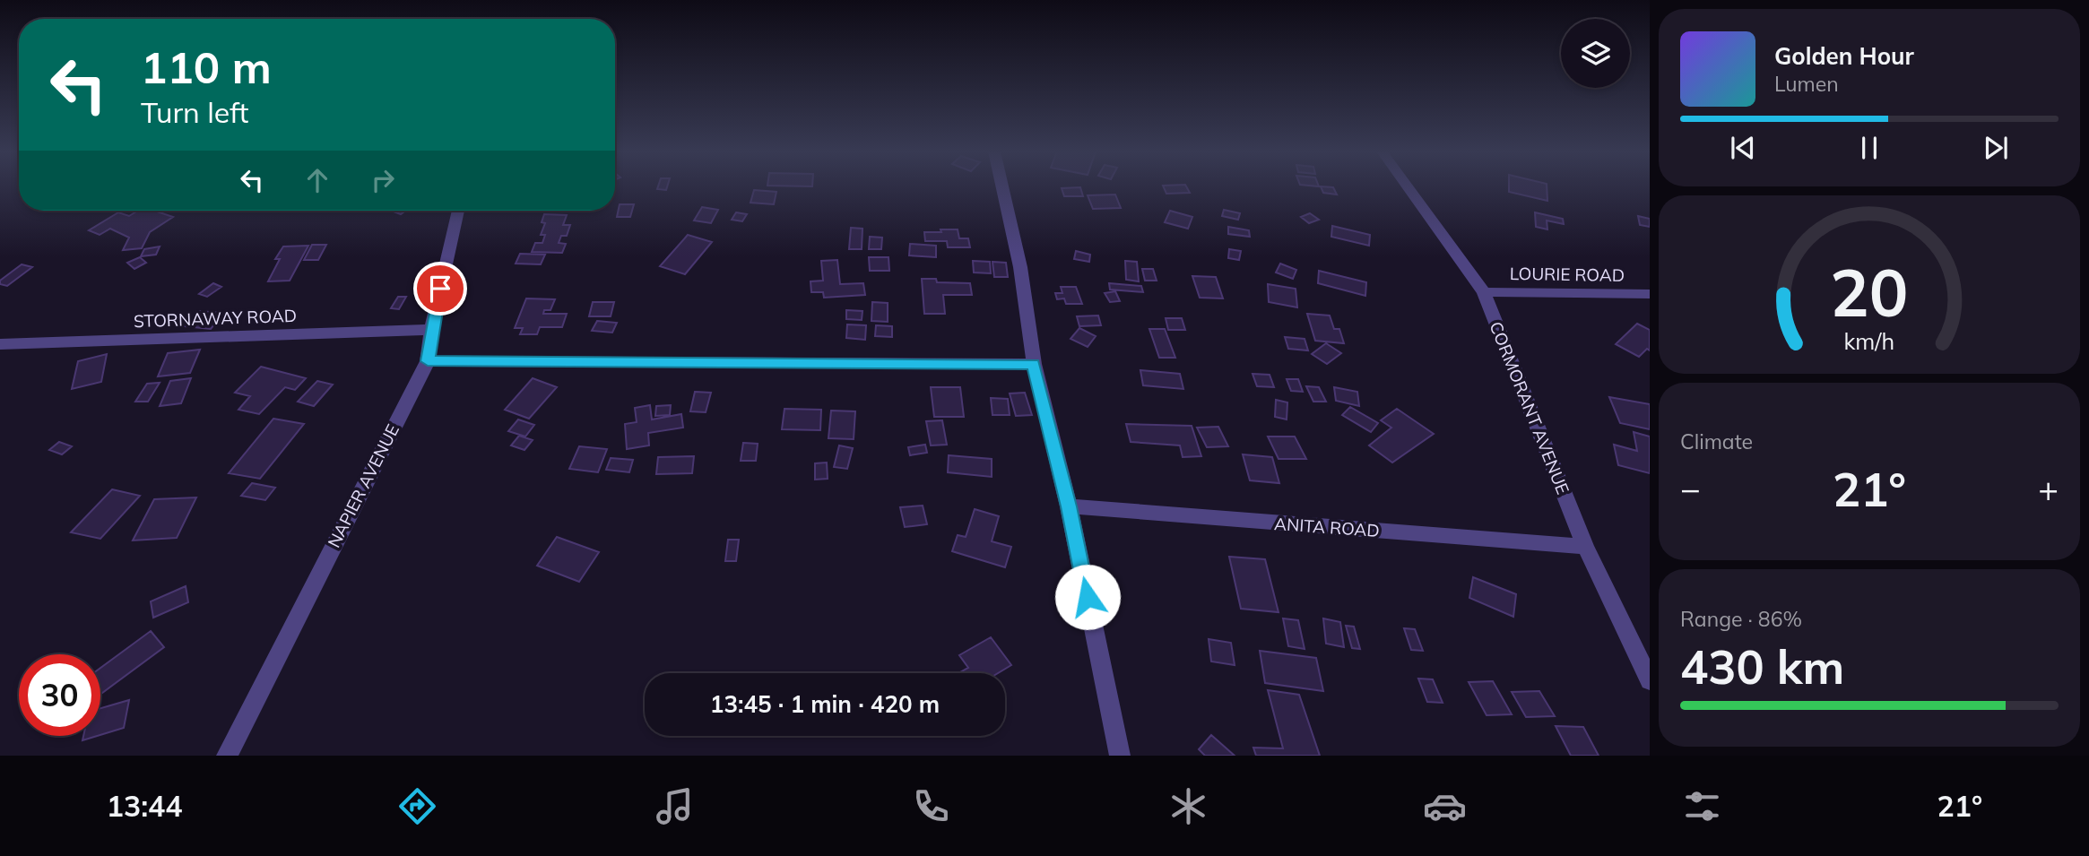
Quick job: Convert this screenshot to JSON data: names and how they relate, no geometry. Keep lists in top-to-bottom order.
{
  "streets": {
    "street": [
      "LOURIE ROAD",
      "STORNAWAY ROAD",
      "CORMORANT AVENUE",
      "NAPIER AVENUE",
      "ANITA ROAD"
    ]
  },
  "crossings": [
    ["LOURIE ROAD", "CORMORANT AVENUE"],
    ["STORNAWAY ROAD", "NAPIER AVENUE"],
    ["CORMORANT AVENUE", "ANITA ROAD"]
  ],
  "page": {
    "turn": ["110 m", "Turn left"],
    "song": ["Golden Hour", "Lumen"],
    "tile": [
      "Climate",
      ["Range · 86%", "430 km"]
    ],
    "heat": ["−", "21°", "+"],
    "limit": "30",
    "trip": "13:45 · 1 min · 420 m",
    "tabs": ["13:44", "21°"],
    "gauge": ["20", "km/h"]
  }
}
